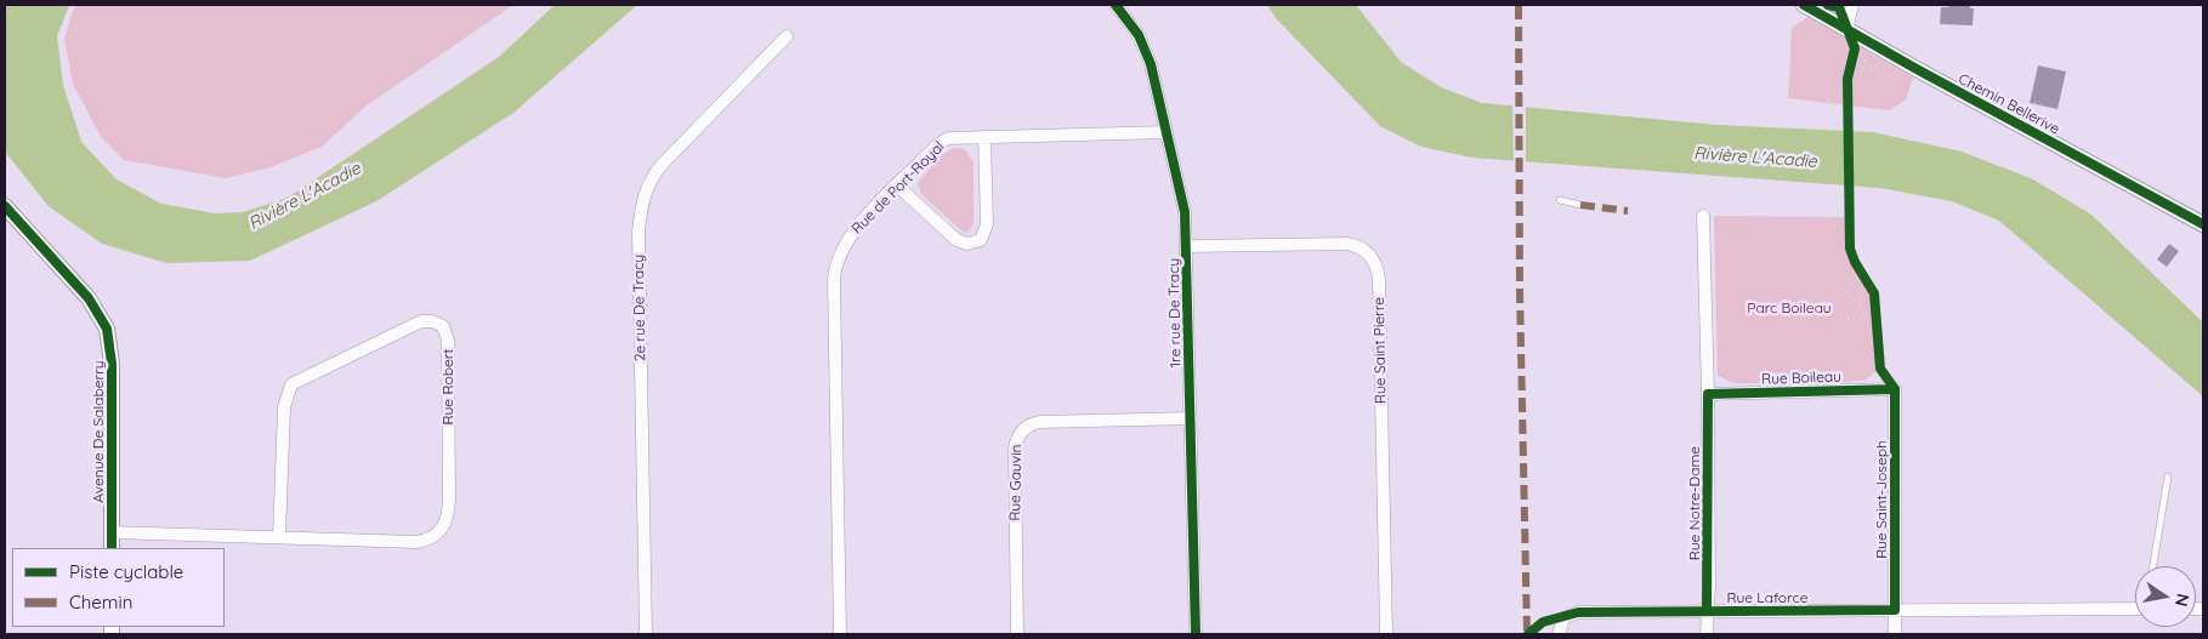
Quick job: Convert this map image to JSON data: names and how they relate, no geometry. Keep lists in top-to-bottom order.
{
  "streets": {
    "street": [
      "Chemin Bellerive",
      "Rue de Port-Royal",
      "2e rue De Tracy",
      "1re rue De Tracy",
      "Rue Saint Pierre",
      "Rue Boileau",
      "Rue Robert",
      "Avenue De Salaberry",
      "Rue Gauvin",
      "Rue Saint-Joseph",
      "Rue Notre-Dame",
      "Rue Laforce"
    ]
  },
  "crossings": [
    ["Rue de Port-Royal", "1re rue De Tracy"],
    ["1re rue De Tracy", "Rue Saint Pierre"],
    ["1re rue De Tracy", "Rue Gauvin"],
    ["Rue Boileau", "Rue Saint-Joseph"],
    ["Rue Boileau", "Rue Notre-Dame"],
    ["Rue Robert", "Avenue De Salaberry"],
    ["Rue Saint-Joseph", "Rue Laforce"],
    ["Rue Notre-Dame", "Rue Laforce"]
  ],
  "water": ["Rivière L'Acadie"],
  "parks": ["Parc Boileau"],
  "legend": ["Piste cyclable", "Chemin"],
  "north": "right"
}
